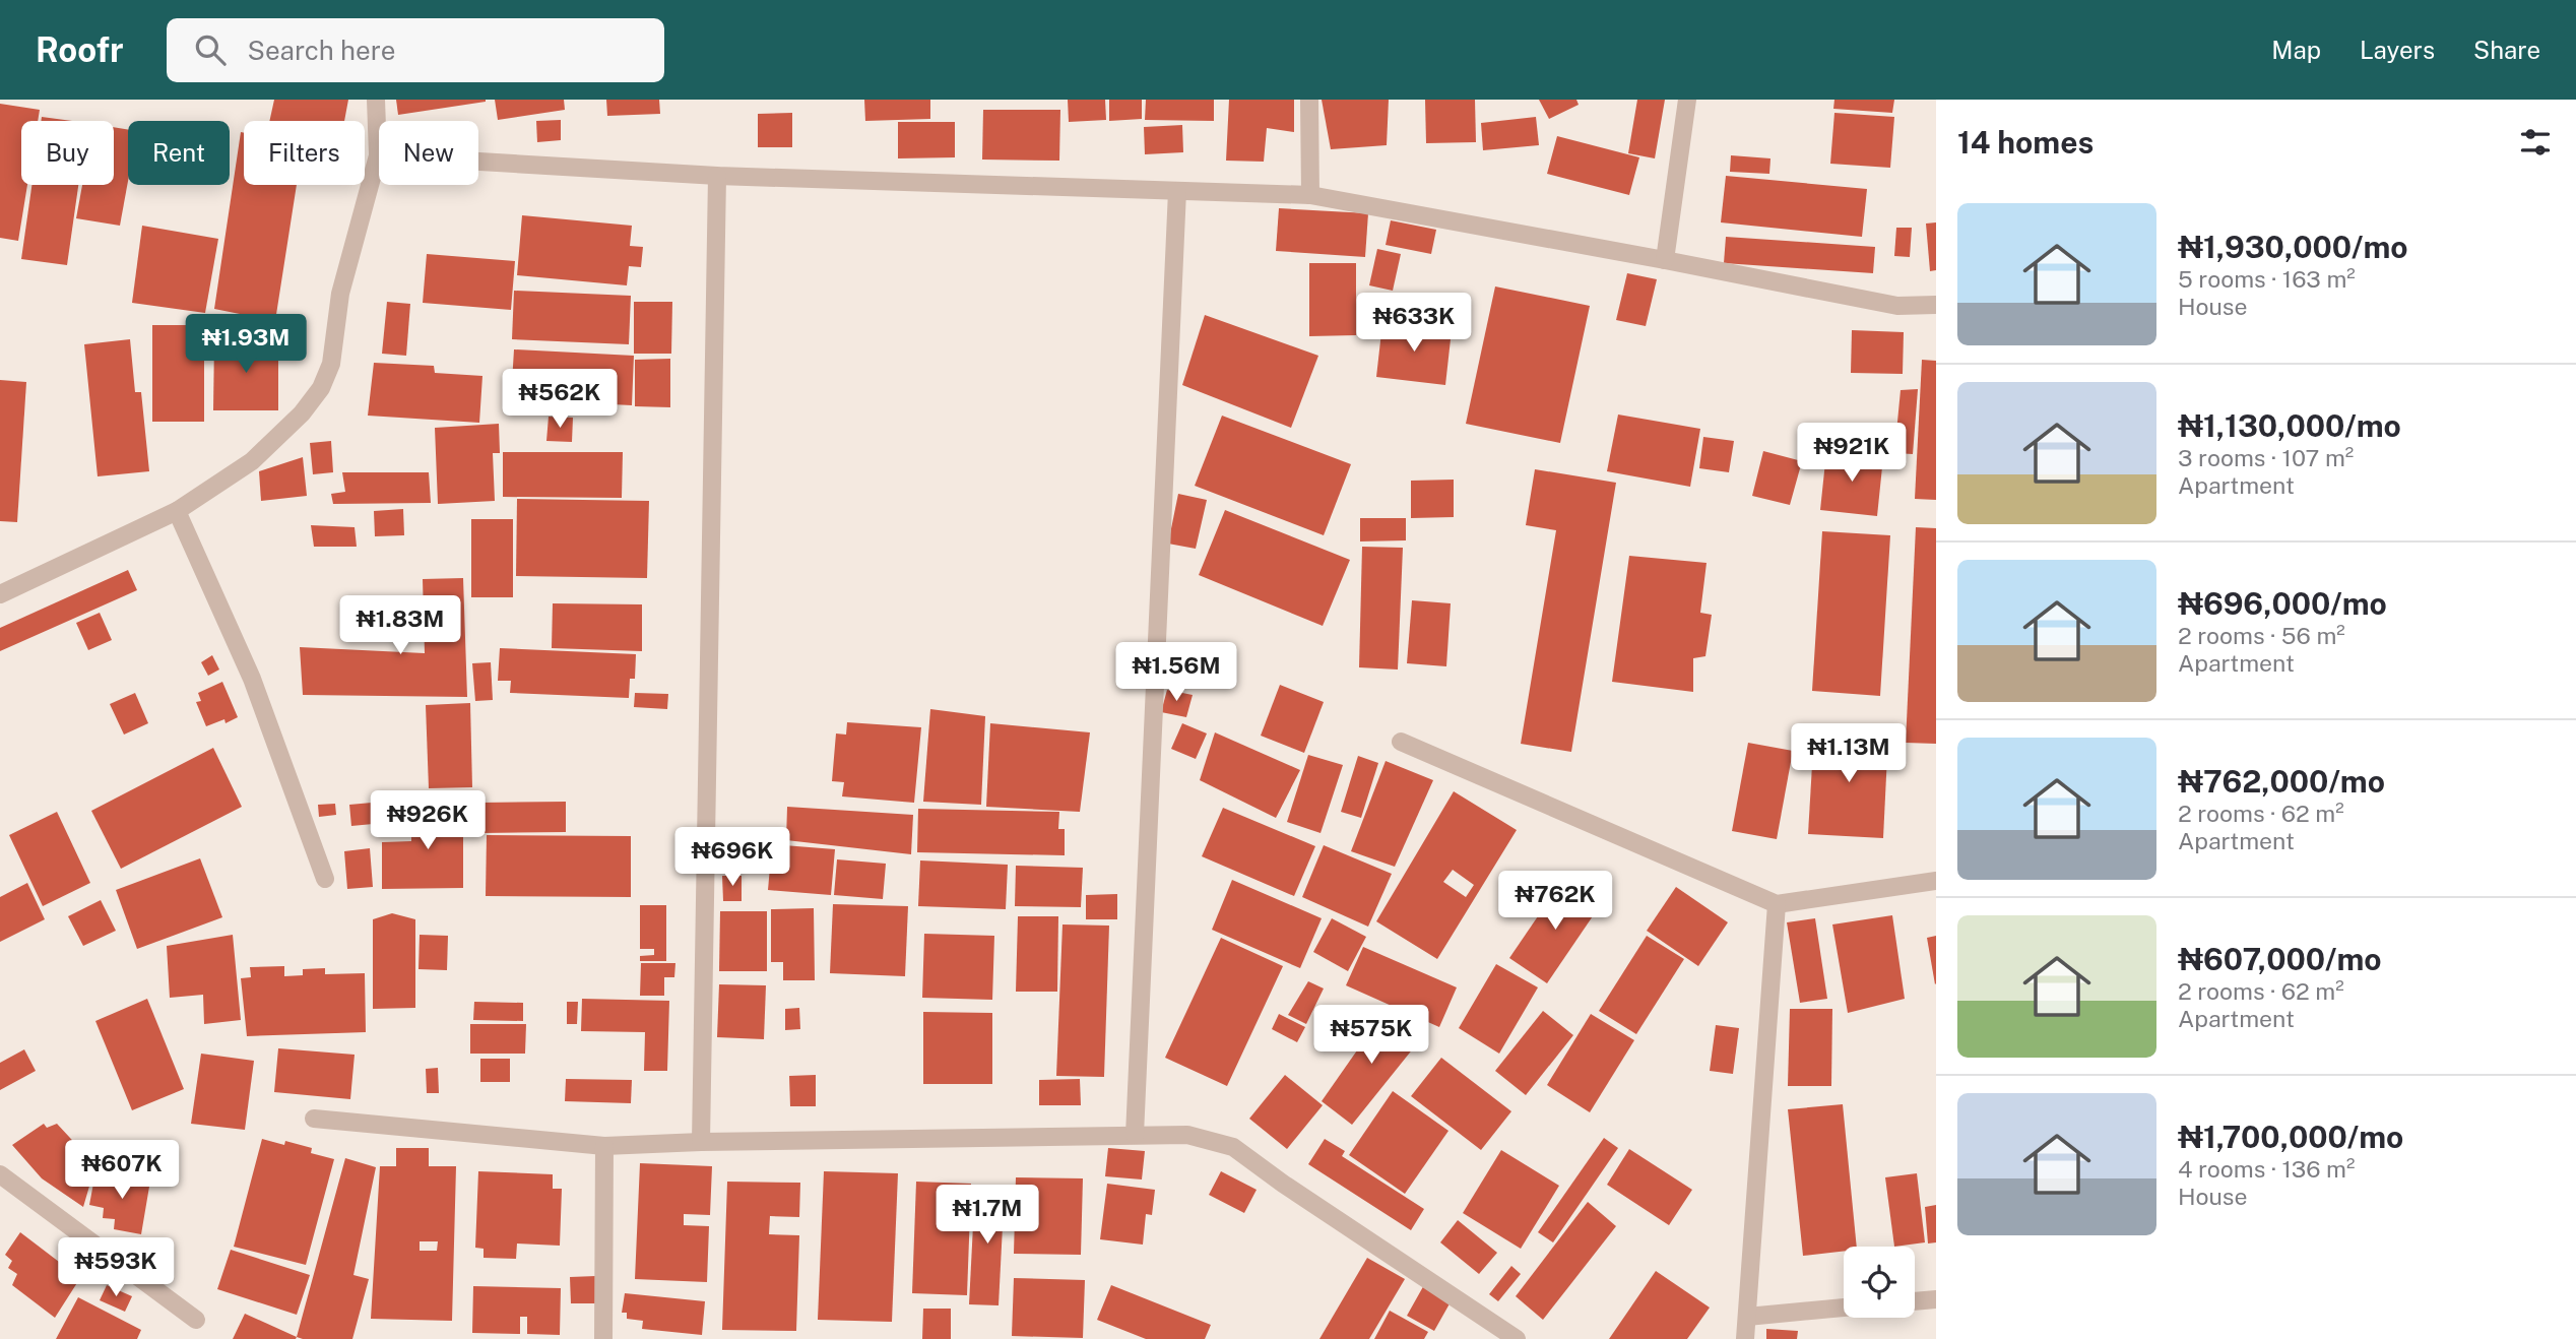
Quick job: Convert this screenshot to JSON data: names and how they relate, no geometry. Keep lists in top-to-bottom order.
{
  "page": {
    "header": "Roofr",
    "search": "Search here",
    "nav": ["Map", "Layers", "Share"],
    "heading": "14 homes",
    "chip": [
      "Buy",
      "Rent",
      "Filters",
      "New"
    ],
    "list": [
      {
        "name": "₦1,930,000/mo",
        "note": "5 rooms · 163 m² · House"
      },
      {
        "name": "₦1,130,000/mo",
        "note": "3 rooms · 107 m² · Apartment"
      },
      {
        "name": "₦696,000/mo",
        "note": "2 rooms · 56 m² · Apartment"
      },
      {
        "name": "₦762,000/mo",
        "note": "2 rooms · 62 m² · Apartment"
      },
      {
        "name": "₦607,000/mo",
        "note": "2 rooms · 62 m² · Apartment"
      },
      {
        "name": "₦1,700,000/mo",
        "note": "4 rooms · 136 m² · House"
      }
    ],
    "price": [
      "₦633K",
      "₦1.93M",
      "₦562K",
      "₦921K",
      "₦1.83M",
      "₦1.56M",
      "₦1.13M",
      "₦926K",
      "₦696K",
      "₦762K",
      "₦575K",
      "₦607K",
      "₦1.7M",
      "₦593K"
    ]
  }
}
